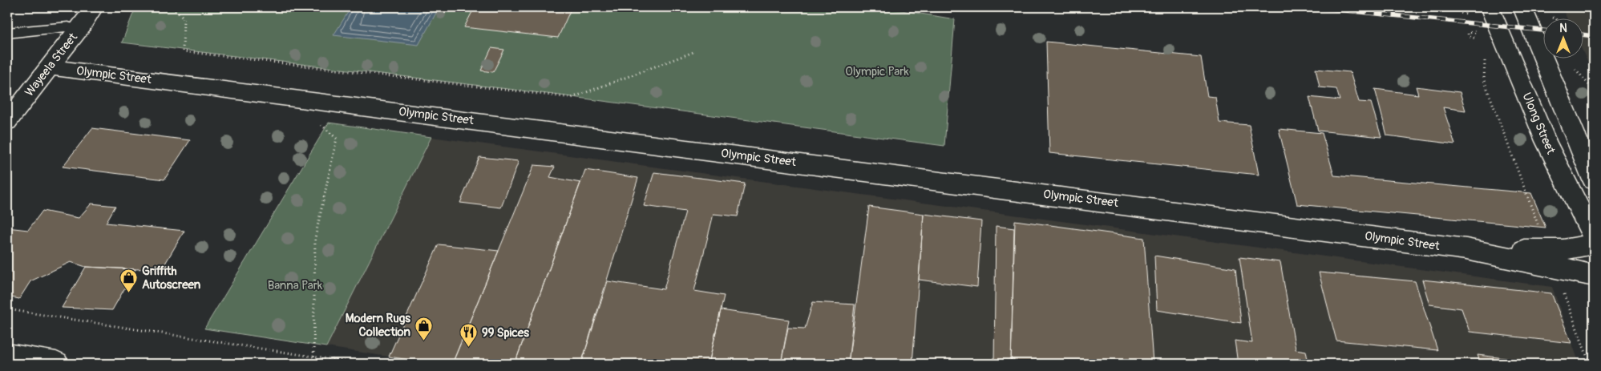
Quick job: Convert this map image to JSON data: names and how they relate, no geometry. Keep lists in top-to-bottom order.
{
  "streets": {
    "street": ["Wayeela Street", "Olympic Street", "Ulong Street"]
  },
  "crossings": [
    ["Wayeela Street", "Olympic Street"]
  ],
  "parks": ["Olympic Park", "Banna Park"],
  "places": {
    "shop": ["Griffith Autoscreen", "Modern Rugs Collection"],
    "restaurant": ["99 Spices"]
  },
  "north": "top"
}
